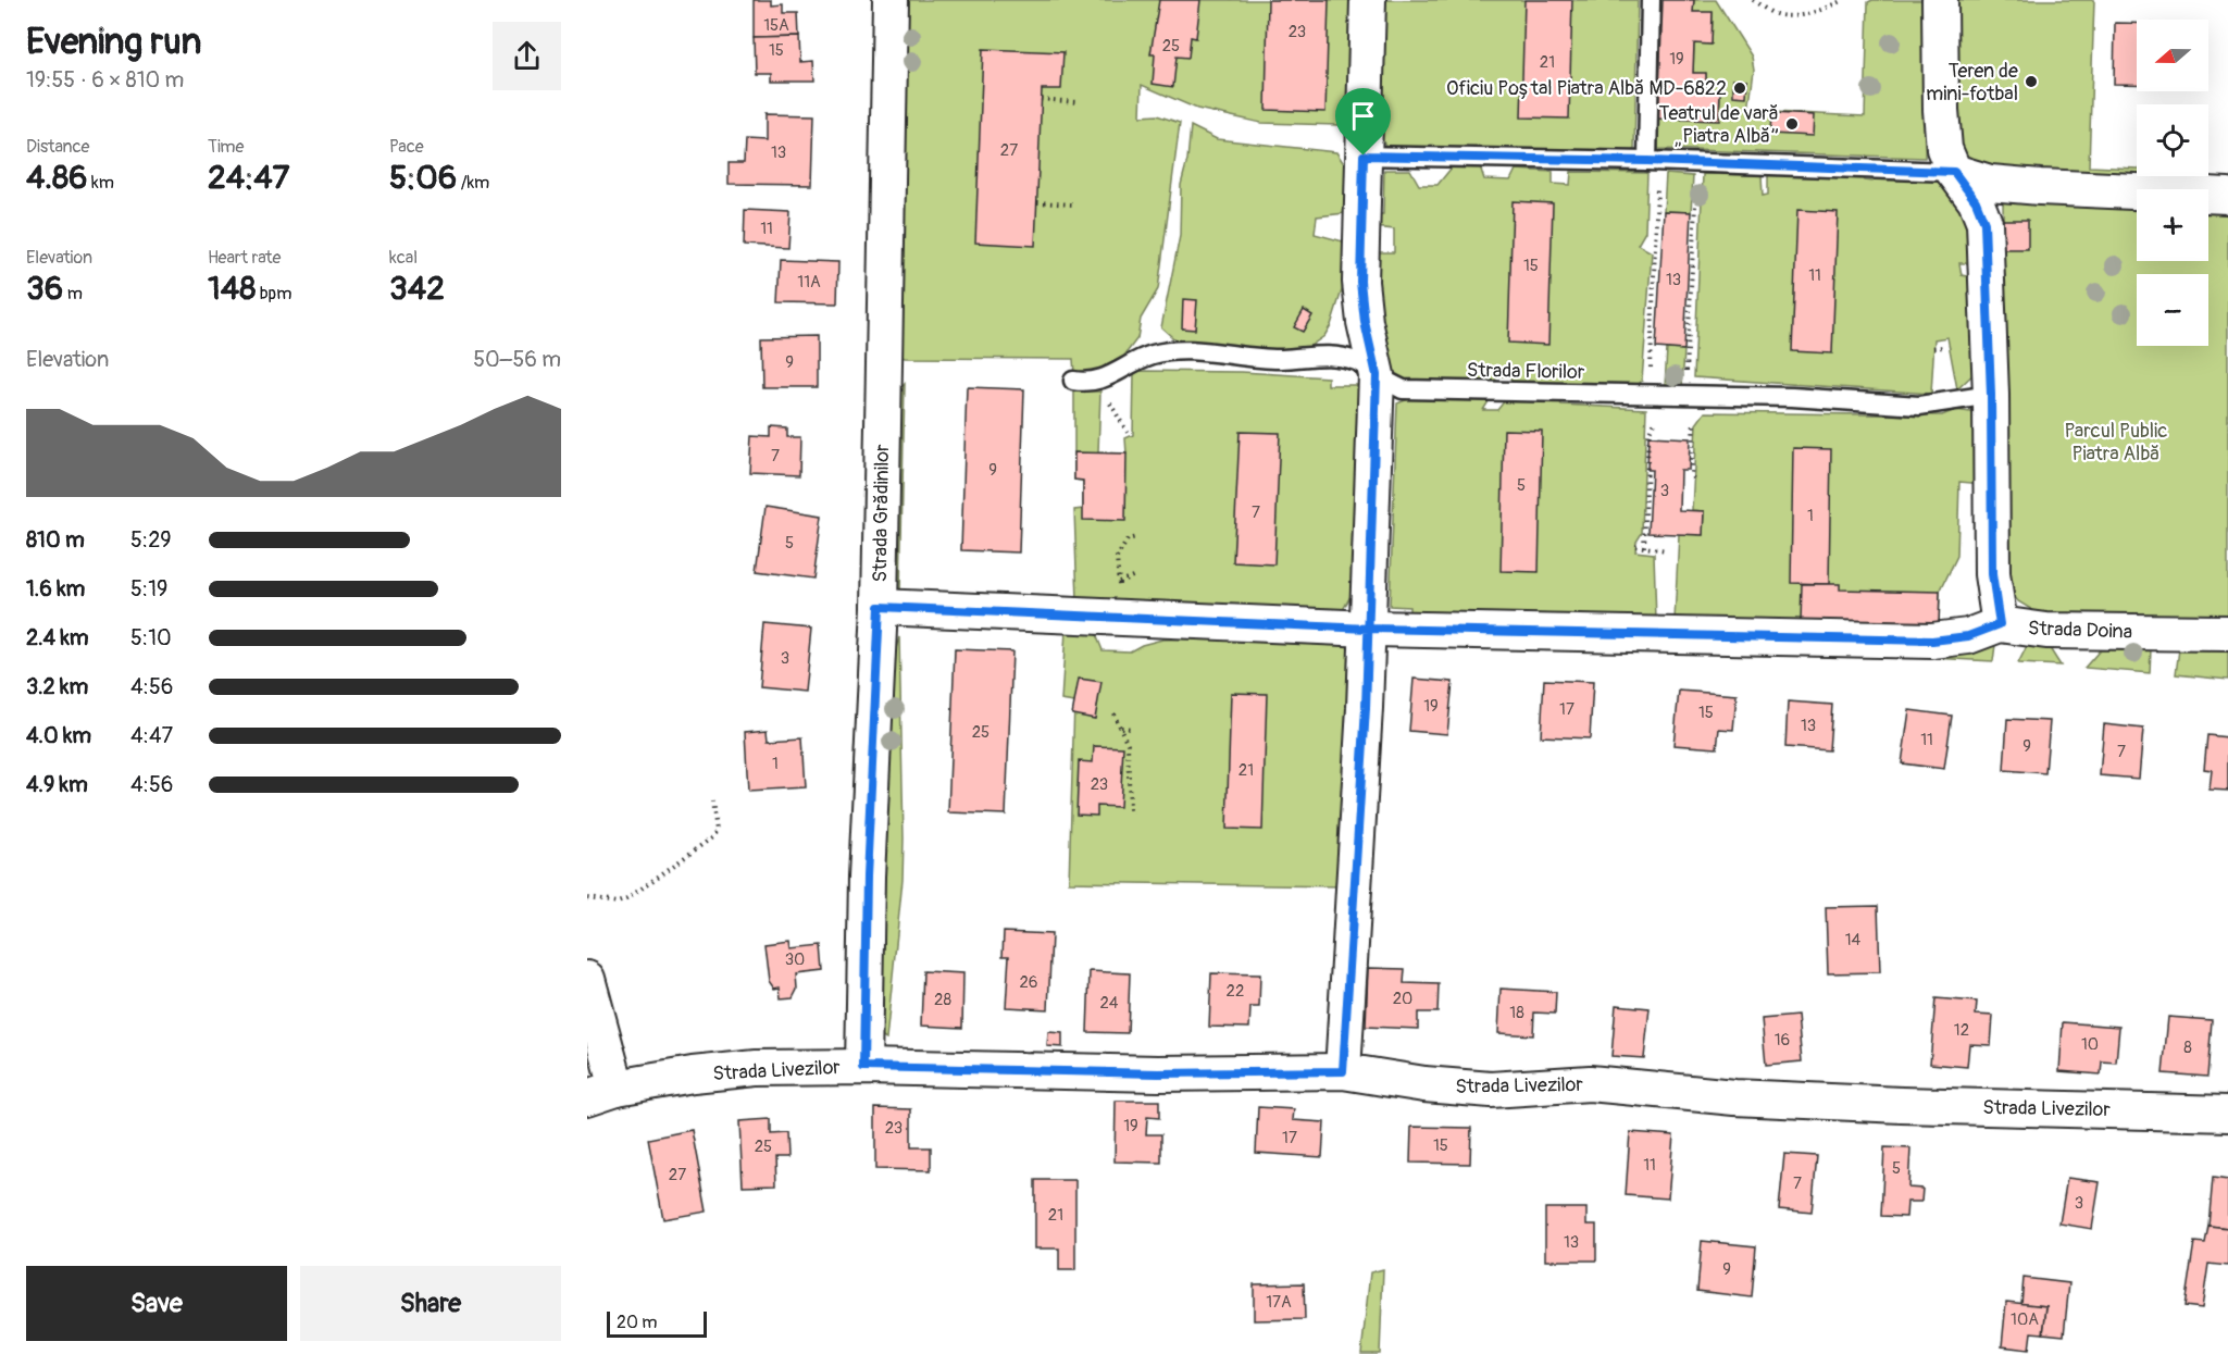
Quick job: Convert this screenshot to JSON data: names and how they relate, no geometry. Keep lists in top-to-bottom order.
{
  "streets": {
    "street": ["Strada Grădinilor", "Strada Doina", "Strada Livezilor"],
    "lane": ["Strada Florilor"]
  },
  "crossings": [
    ["Strada Grădinilor", "Strada Doina"],
    ["Strada Grădinilor", "Strada Livezilor"]
  ],
  "parks": ["Parcul Public Piatra Albă"],
  "places": ["Teren de mini-fotbal", "Oficiu Poștal Piatra Albă MD-6822", "Teatrul de vară „Piatra Albă”"],
  "house_numbers": [
    "15A",
    "23",
    "25",
    "15",
    "19",
    "21",
    "27",
    "13",
    "11",
    "15",
    "11",
    "13",
    "11A",
    "9",
    "7",
    "9",
    "5",
    "3",
    "7",
    "1",
    "5",
    "3",
    "19",
    "17",
    "15",
    "13",
    "25",
    "11",
    "9",
    "7",
    "1",
    "21",
    "23",
    "14",
    "30",
    "26",
    "22",
    "20",
    "28",
    "24",
    "18",
    "12",
    "16",
    "10",
    "8",
    "19",
    "23",
    "17",
    "15",
    "25",
    "11",
    "5",
    "27",
    "7",
    "3",
    "21",
    "13",
    "9",
    "17A",
    "10A"
  ],
  "scale_bar": "20 m",
  "north": "left",
  "page": {
    "heading": ["Evening run", "19:55 · 6 × 810 m"],
    "map_buttons": ["+", "−"],
    "stats": [
      ["Distance", "4.86 km"],
      ["Time", "24:47"],
      ["Pace", "5:06 /km"],
      ["Elevation", "36 m"],
      ["Heart rate", "148 bpm"],
      ["kcal", "342"]
    ],
    "chart": ["Elevation", "50–56 m"],
    "list": [
      {
        "name": "810 m",
        "note": "5:29"
      },
      {
        "name": "1.6 km",
        "note": "5:19"
      },
      {
        "name": "2.4 km",
        "note": "5:10"
      },
      {
        "name": "3.2 km",
        "note": "4:56"
      },
      {
        "name": "4.0 km",
        "note": "4:47"
      },
      {
        "name": "4.9 km",
        "note": "4:56"
      }
    ],
    "buttons": ["Save", "Share"],
    "scale": "20 m"
  }
}
